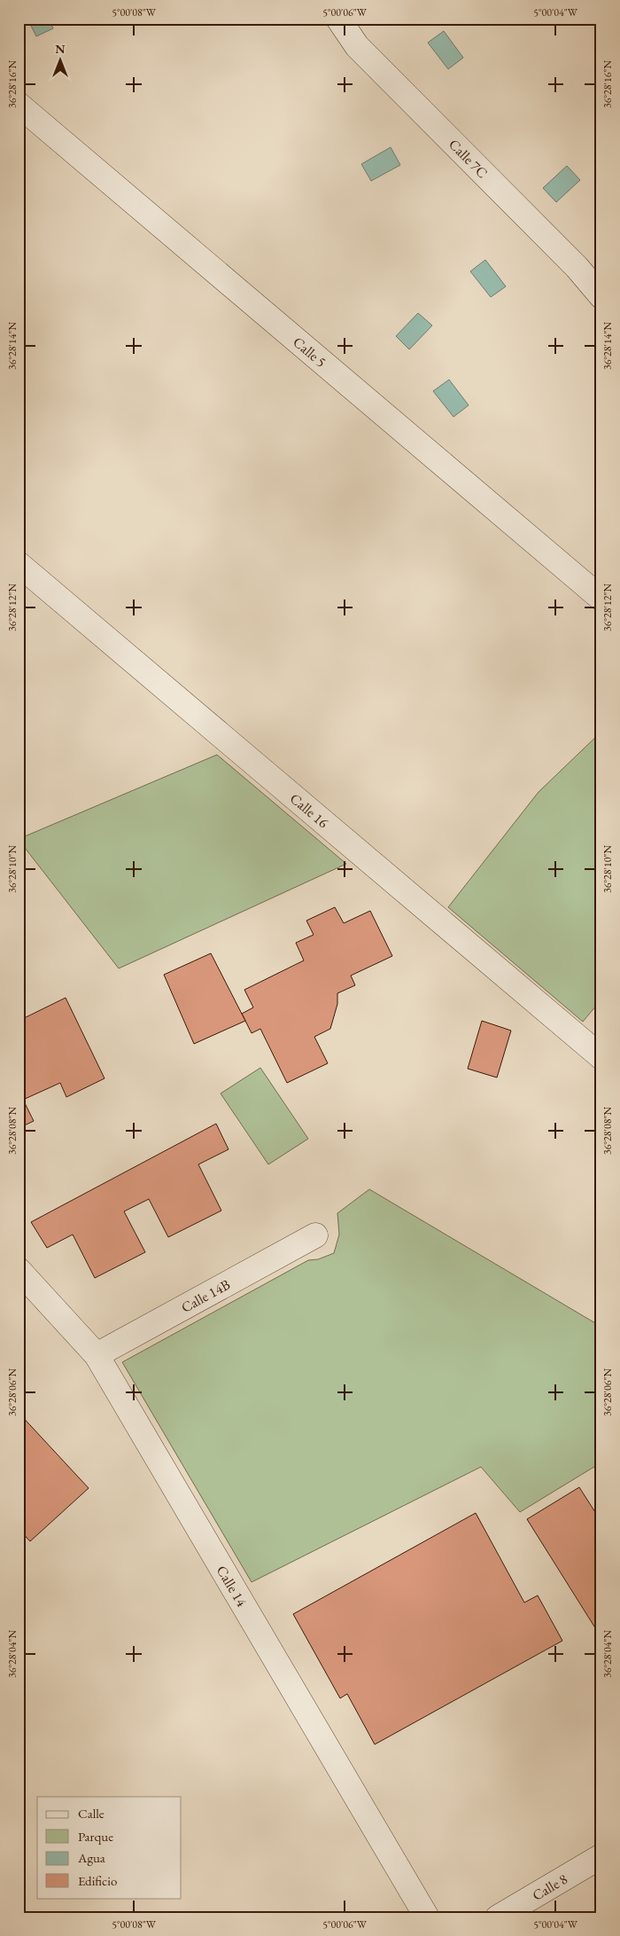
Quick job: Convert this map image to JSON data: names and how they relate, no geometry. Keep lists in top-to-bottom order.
{
  "streets": {
    "street": [
      "Calle 7C",
      "Calle 5",
      "Calle 16",
      "Calle 14B",
      "Calle 14",
      "Calle 8"
    ]
  },
  "crossings": [
    ["Calle 14B", "Calle 14"]
  ],
  "legend": [
    "Calle",
    "Parque",
    "Agua",
    "Edificio"
  ],
  "north": "top",
  "coordinates": [
    "5°00'08\"W",
    "5°00'06\"W",
    "5°00'04\"W",
    "36°28'16\"N",
    "36°28'14\"N",
    "36°28'12\"N",
    "36°28'10\"N",
    "36°28'08\"N",
    "36°28'06\"N",
    "36°28'04\"N"
  ]
}
